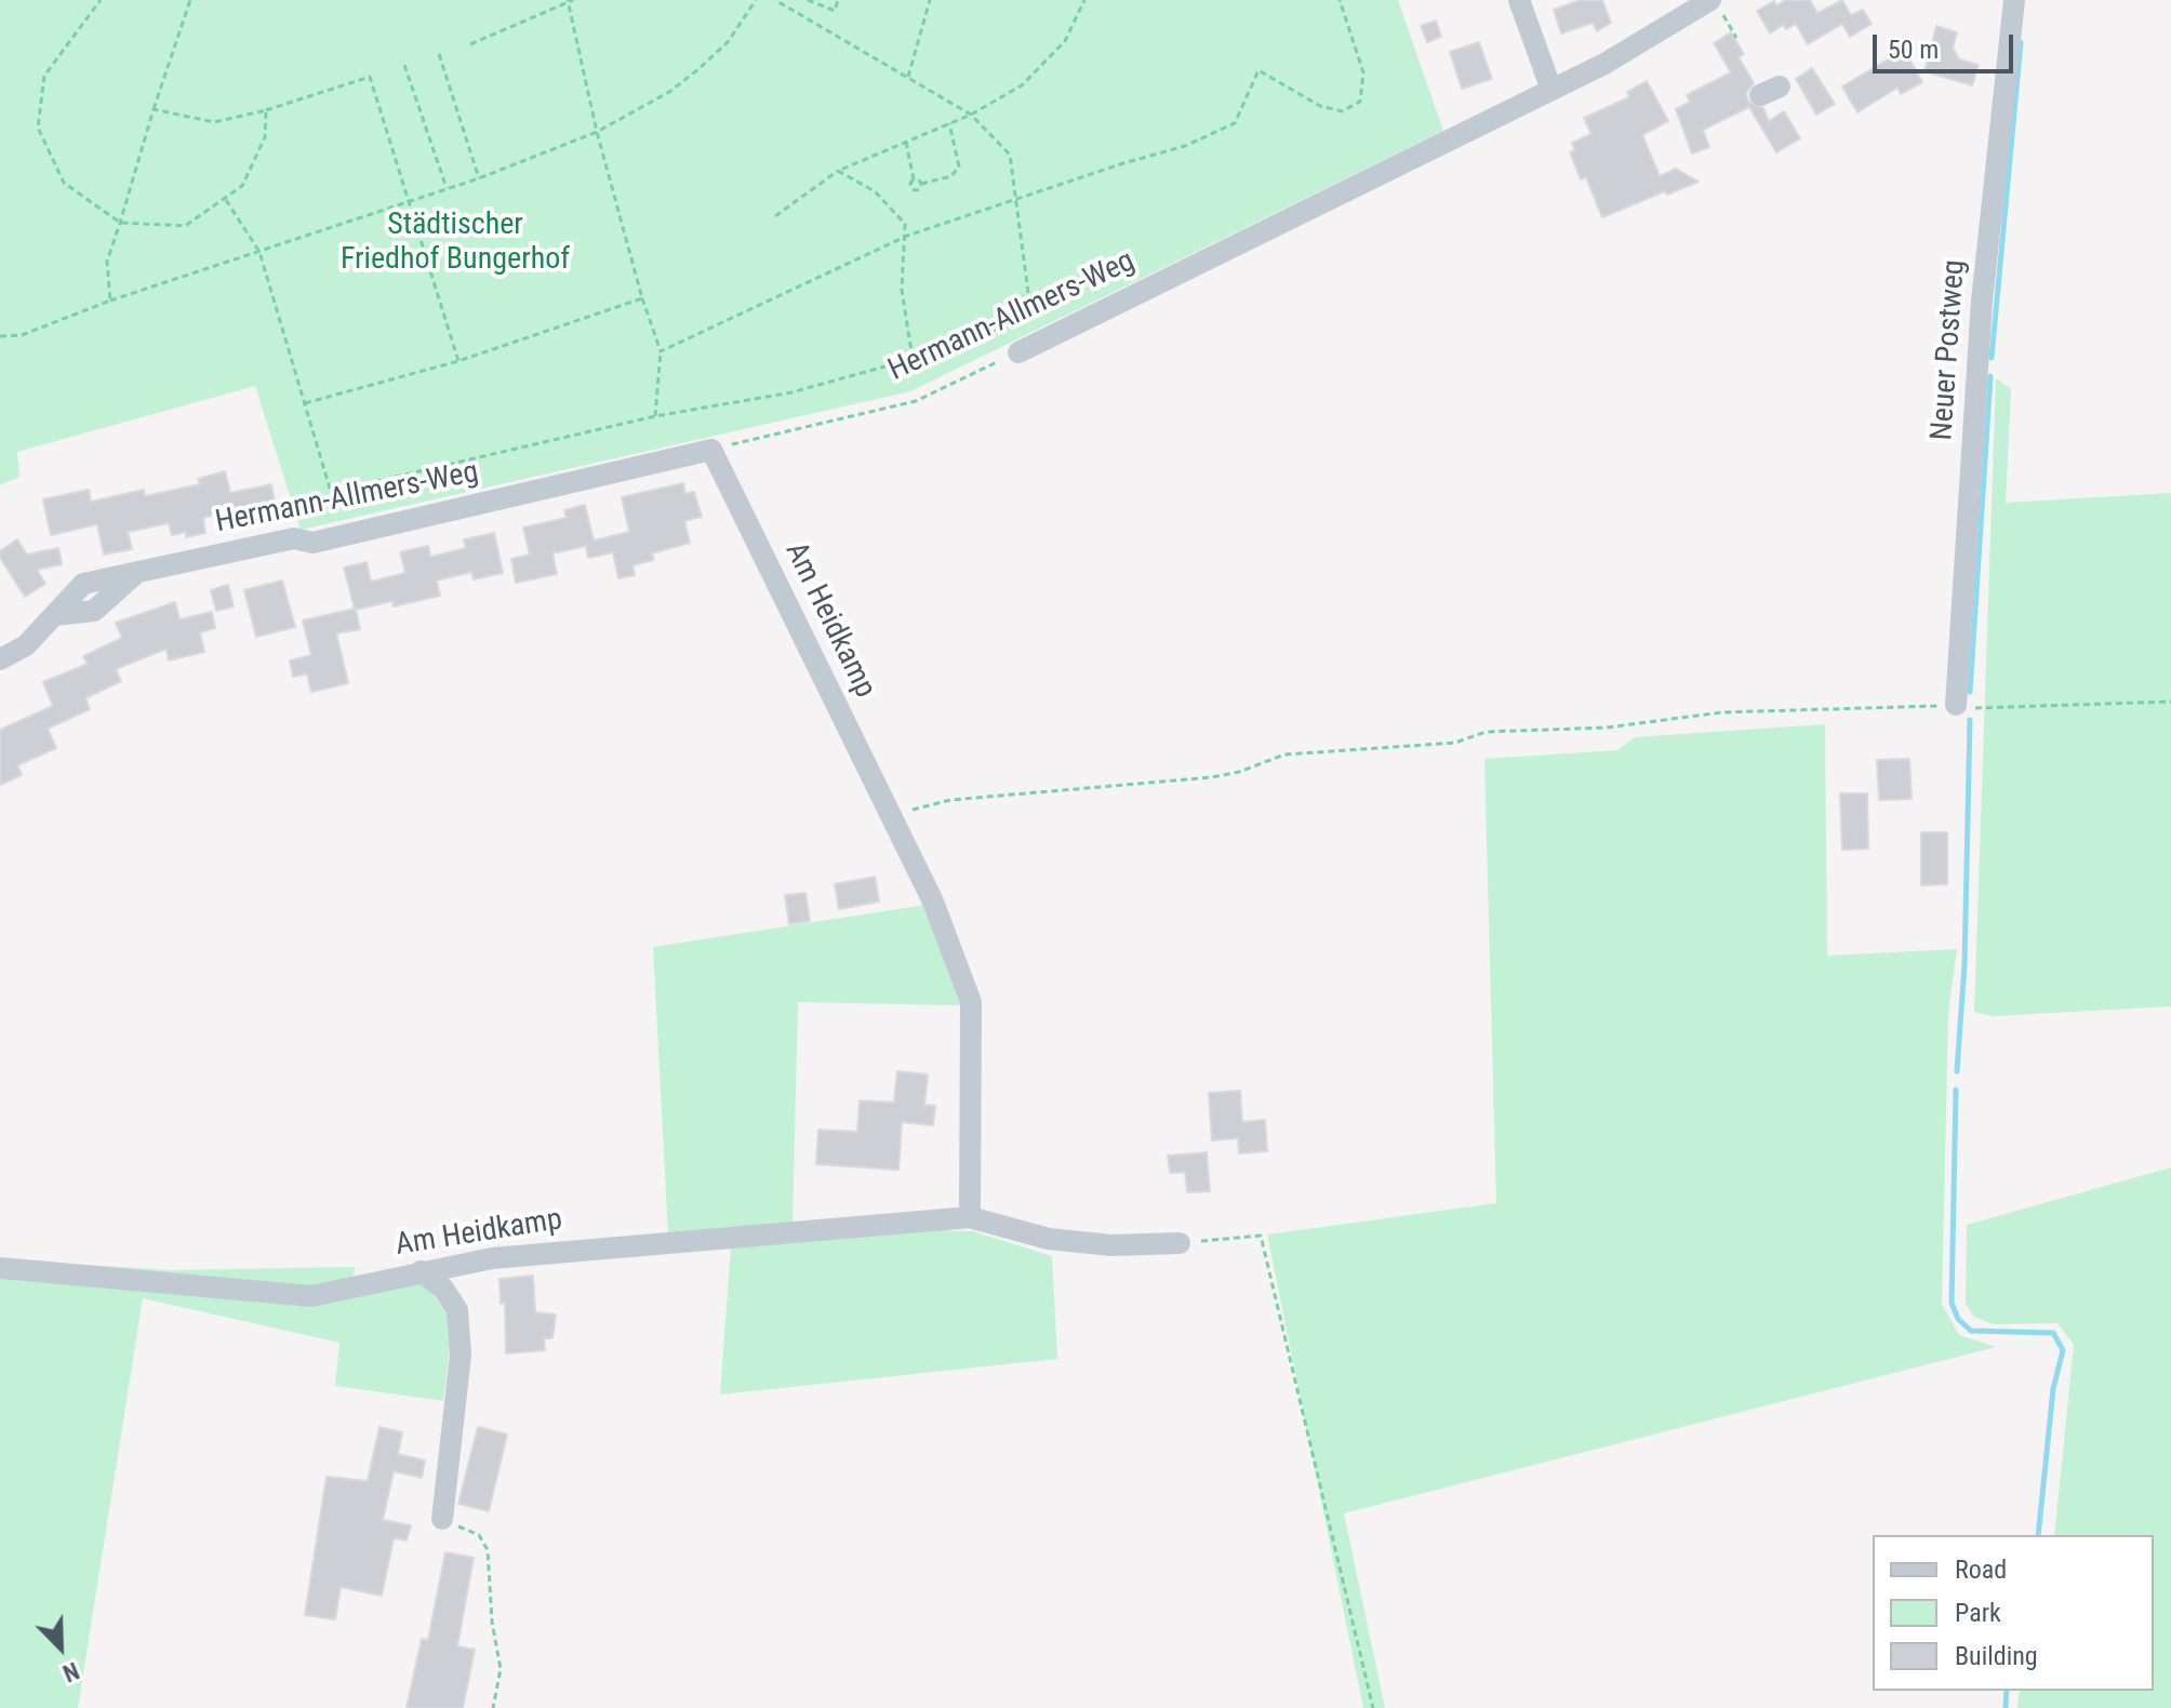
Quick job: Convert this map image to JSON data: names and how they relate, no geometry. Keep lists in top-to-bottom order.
{
  "streets": {
    "street": ["Hermann-Allmers-Weg", "Neuer Postweg", "Am Heidkamp"]
  },
  "crossings": [
    ["Hermann-Allmers-Weg", "Am Heidkamp"]
  ],
  "parks": ["Städtischer Friedhof Bungerhof"],
  "legend": ["Road", "Park", "Building"],
  "scale_bar": "50 m",
  "north": "bottom right"
}
